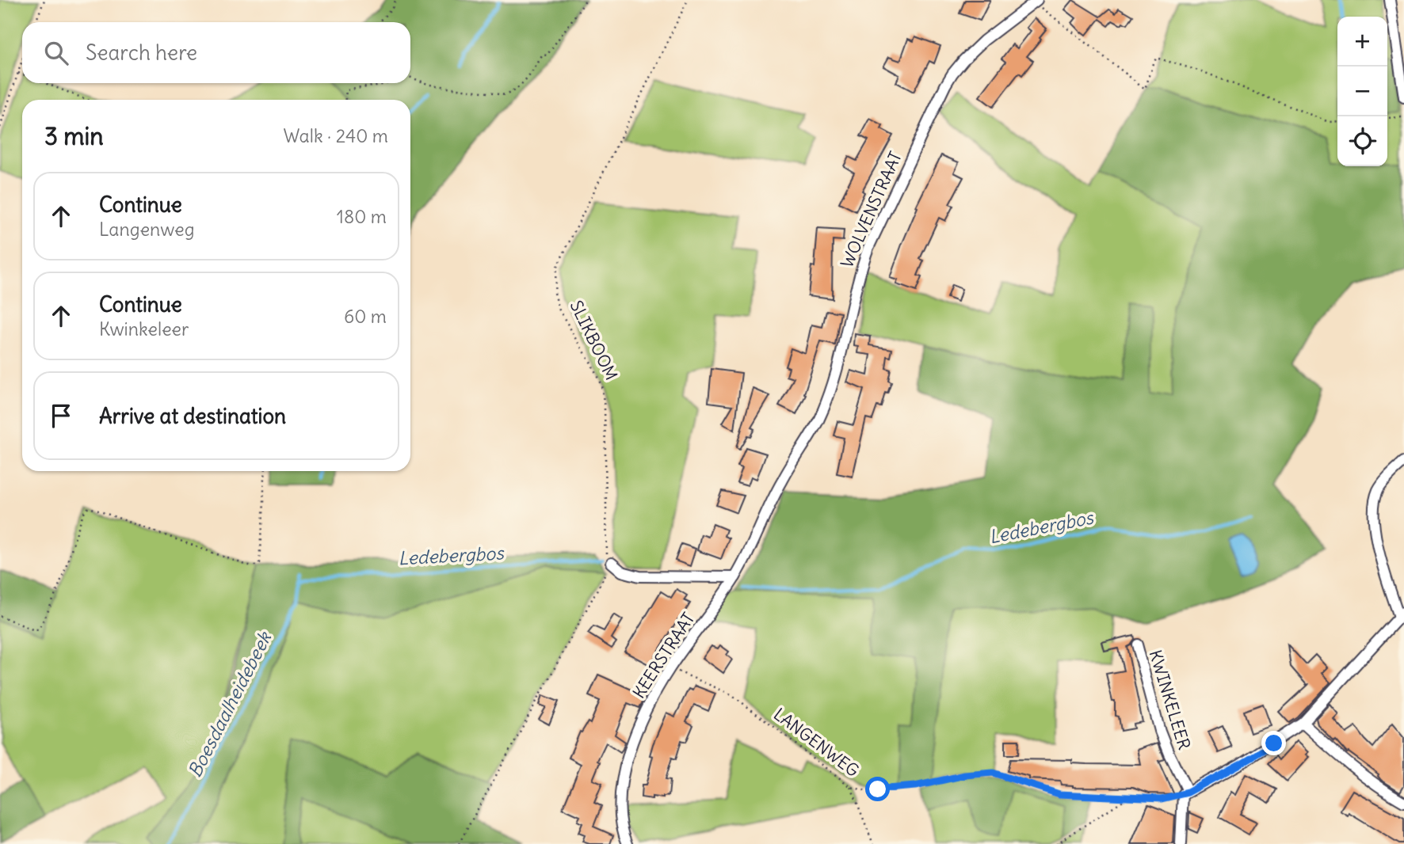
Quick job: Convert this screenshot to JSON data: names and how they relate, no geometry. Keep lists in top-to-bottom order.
{
  "streets": {
    "street": ["WOLVENSTRAAT", "KEERSTRAAT", "KWINKELEER"],
    "path": ["SLIKBOOM", "LANGENWEG"]
  },
  "crossings": [
    ["WOLVENSTRAAT", "KEERSTRAAT"],
    ["KEERSTRAAT", "LANGENWEG"]
  ],
  "water": ["Ledebergbos", "Boesdaalheidebeek"],
  "page": {
    "map_buttons": ["+", "−"],
    "search": "Search here",
    "heading": ["3 min", "Walk · 240 m"],
    "list": [
      ["Continue", "Langenweg", "180 m"],
      ["Continue", "Kwinkeleer", "60 m"],
      "Arrive at destination"
    ]
  }
}
